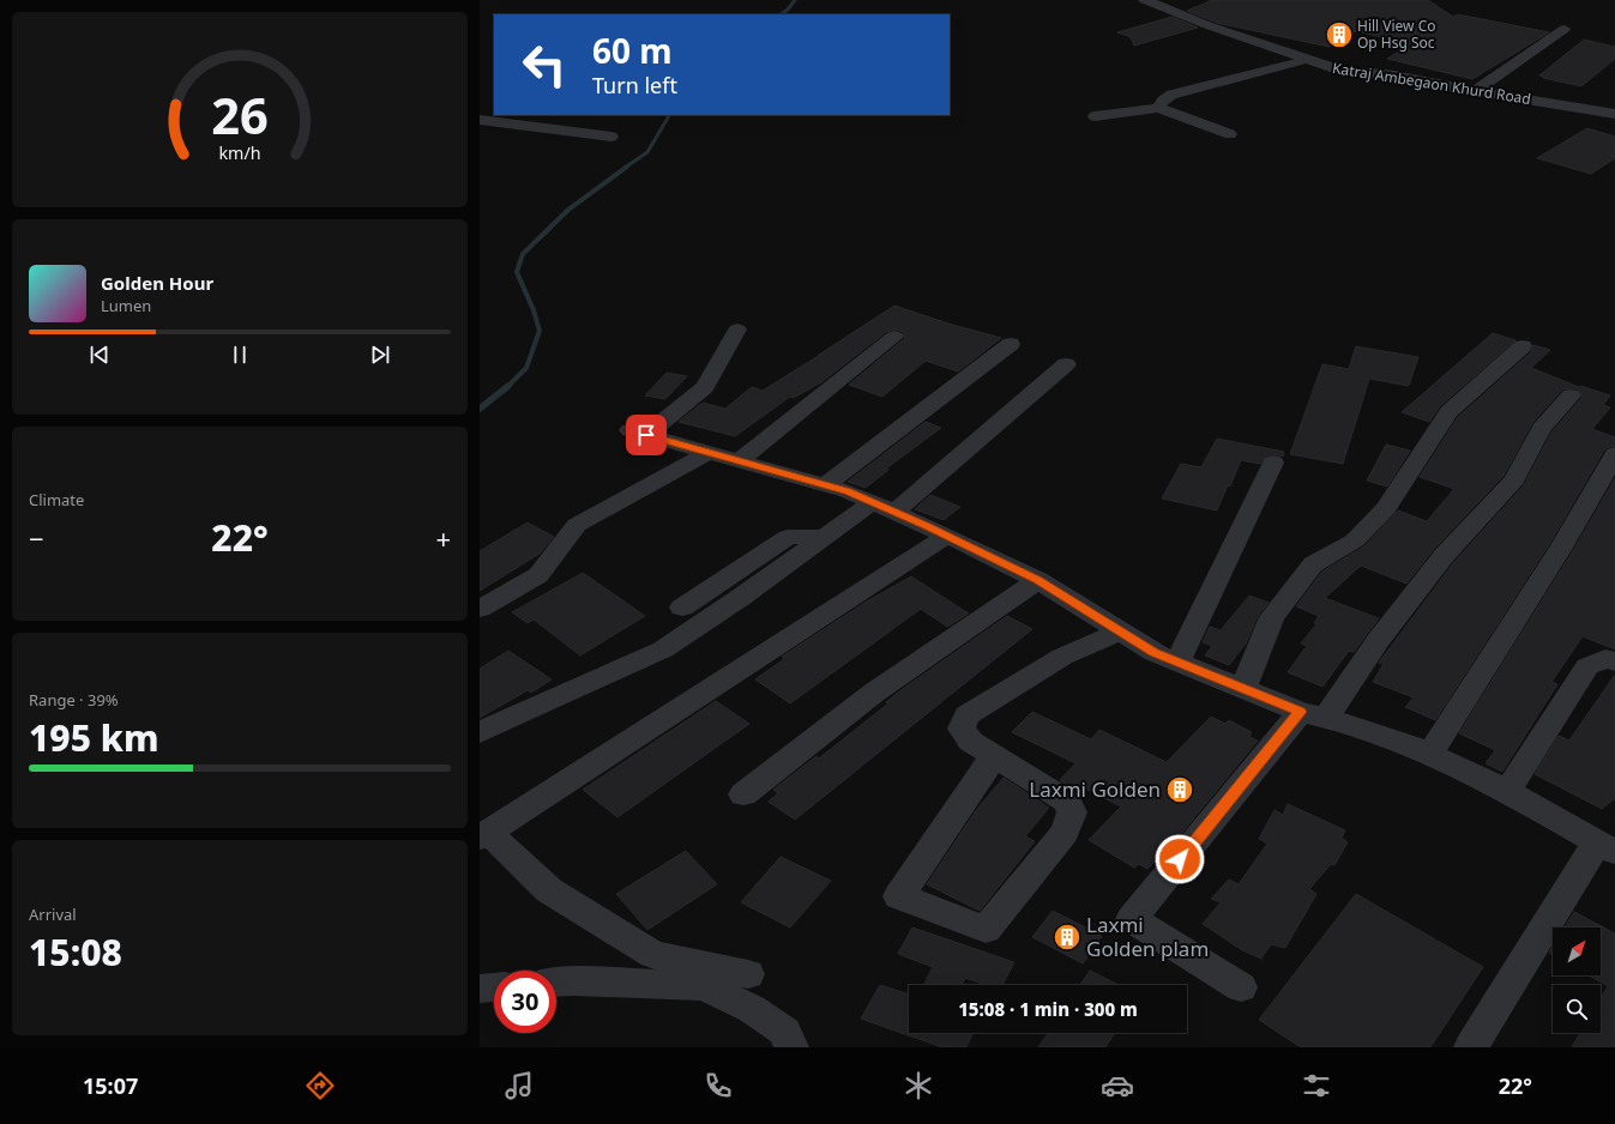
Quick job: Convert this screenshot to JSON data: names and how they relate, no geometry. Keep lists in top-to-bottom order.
{
  "streets": {
    "street": ["Katraj Ambegaon Khurd Road"]
  },
  "places": {
    "building": ["Hill View Co Op Hsg Soc", "Laxmi Golden", "Laxmi Golden plam"]
  },
  "north": "top right",
  "page": {
    "turn": ["60 m", "Turn left"],
    "song": ["Golden Hour", "Lumen"],
    "tile": [
      "Climate",
      ["Range · 39%", "195 km"],
      ["Arrival", "15:08"]
    ],
    "heat": ["−", "22°", "+"],
    "limit": "30",
    "trip": "15:08 · 1 min · 300 m",
    "tabs": ["15:07", "22°"],
    "gauge": ["26", "km/h"]
  }
}
